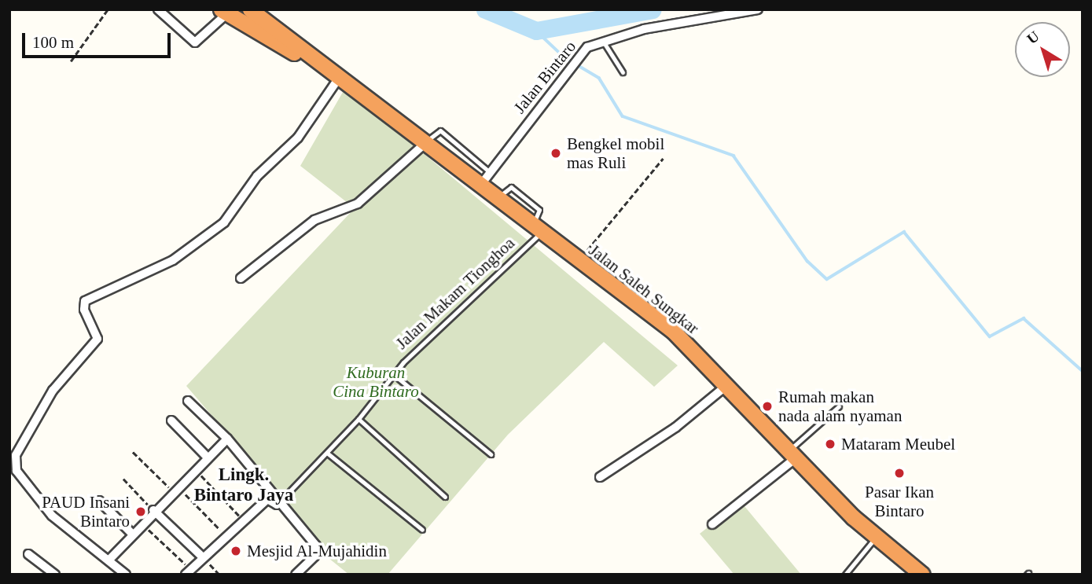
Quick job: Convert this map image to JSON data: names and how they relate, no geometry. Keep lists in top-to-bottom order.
{
  "streets": {
    "highway": ["Jalan Saleh Sungkar"],
    "street": ["Jalan Bintaro"],
    "lane": ["Jalan Makam Tionghoa"]
  },
  "crossings": [
    ["Jalan Bintaro", "Jalan Saleh Sungkar"],
    ["Jalan Saleh Sungkar", "Jalan Makam Tionghoa"]
  ],
  "districts": ["Lingk. Bintaro Jaya"],
  "parks": ["Kuburan Cina Bintaro"],
  "places": [
    "Bengkel mobil mas Ruli",
    "Rumah makan nada alam nyaman",
    "Mataram Meubel",
    "Pasar Ikan Bintaro",
    "PAUD Insani Bintaro",
    "Mesjid Al-Mujahidin"
  ],
  "scale_bar": "100 m",
  "north": "top left"
}
